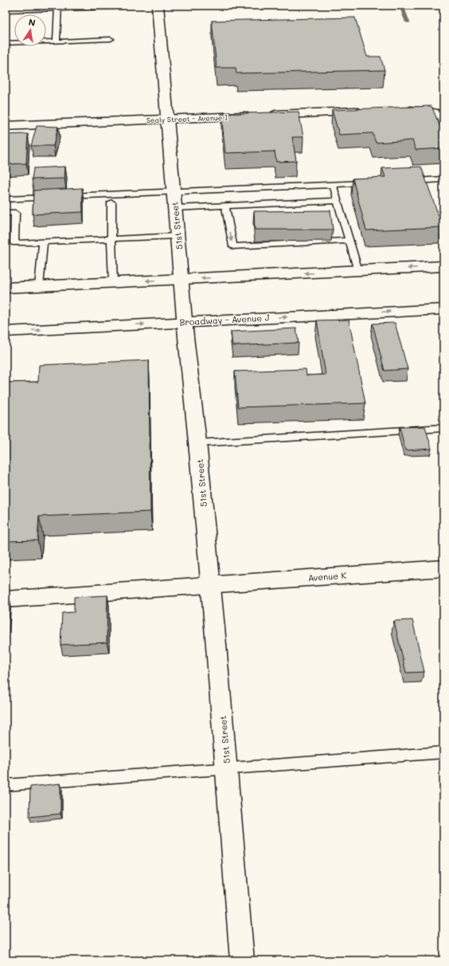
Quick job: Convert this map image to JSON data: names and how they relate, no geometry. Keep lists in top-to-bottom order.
{
  "streets": {
    "street": [
      "Sealy Street - Avenue I",
      "51st Street",
      "Broadway - Avenue J",
      "Avenue K"
    ]
  },
  "crossings": [
    ["Sealy Street - Avenue I", "51st Street"],
    ["51st Street", "Broadway - Avenue J"],
    ["51st Street", "Avenue K"]
  ],
  "north": "top"
}
